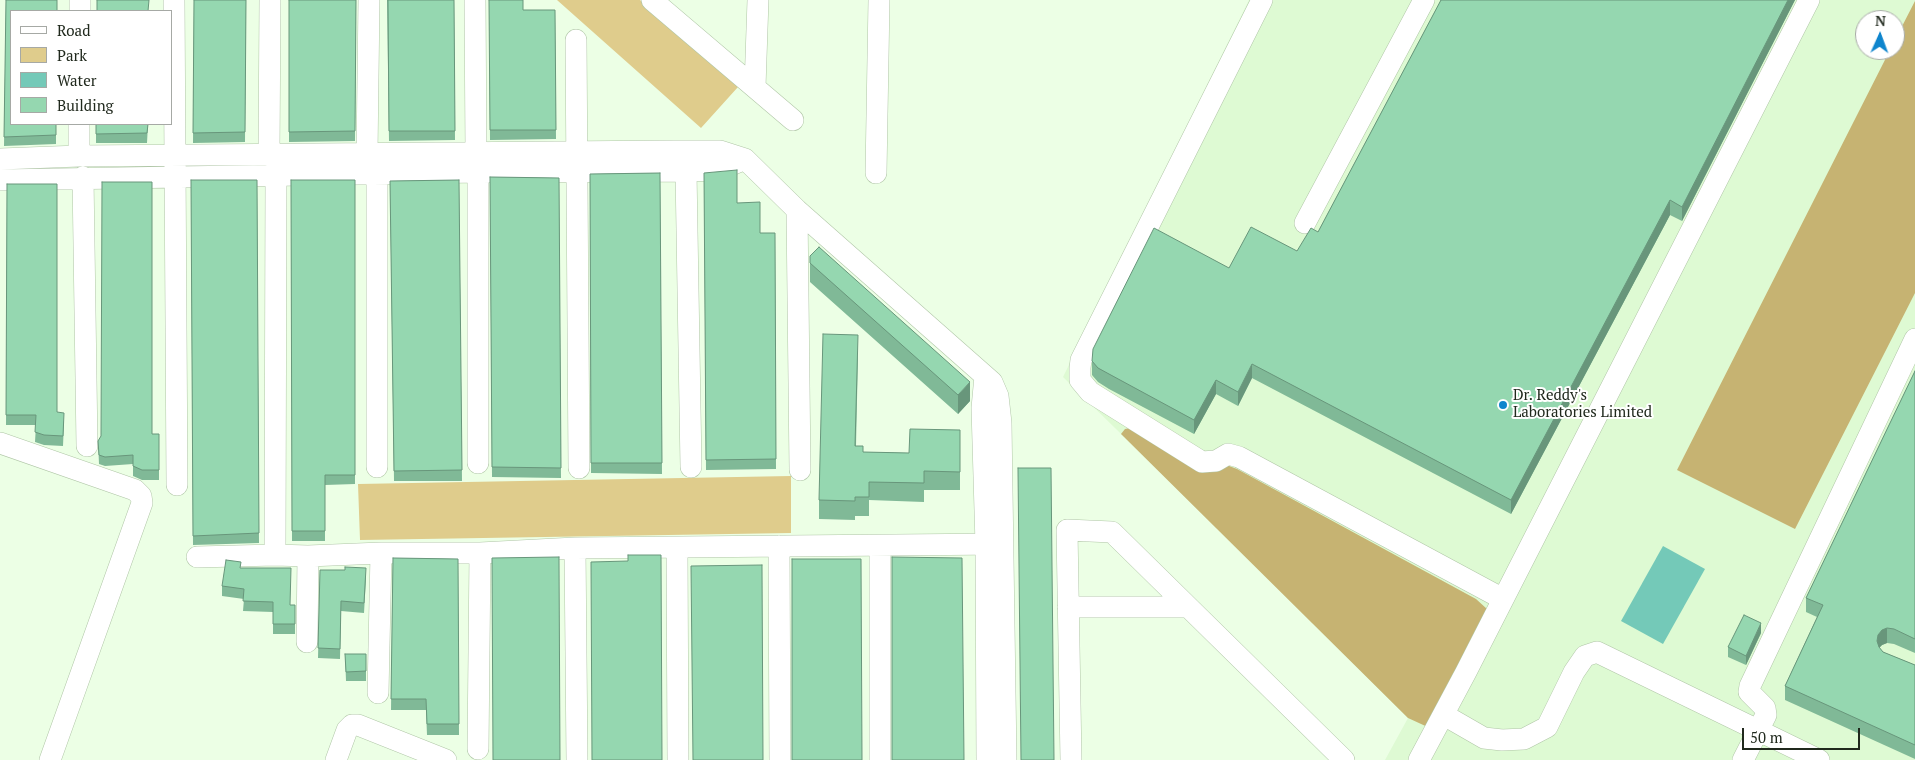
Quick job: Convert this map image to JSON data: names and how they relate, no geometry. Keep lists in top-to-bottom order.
{
  "places": ["Dr. Reddy's Laboratories Limited"],
  "legend": [
    "Road",
    "Park",
    "Water",
    "Building"
  ],
  "scale_bar": "50 m",
  "north": "top"
}
